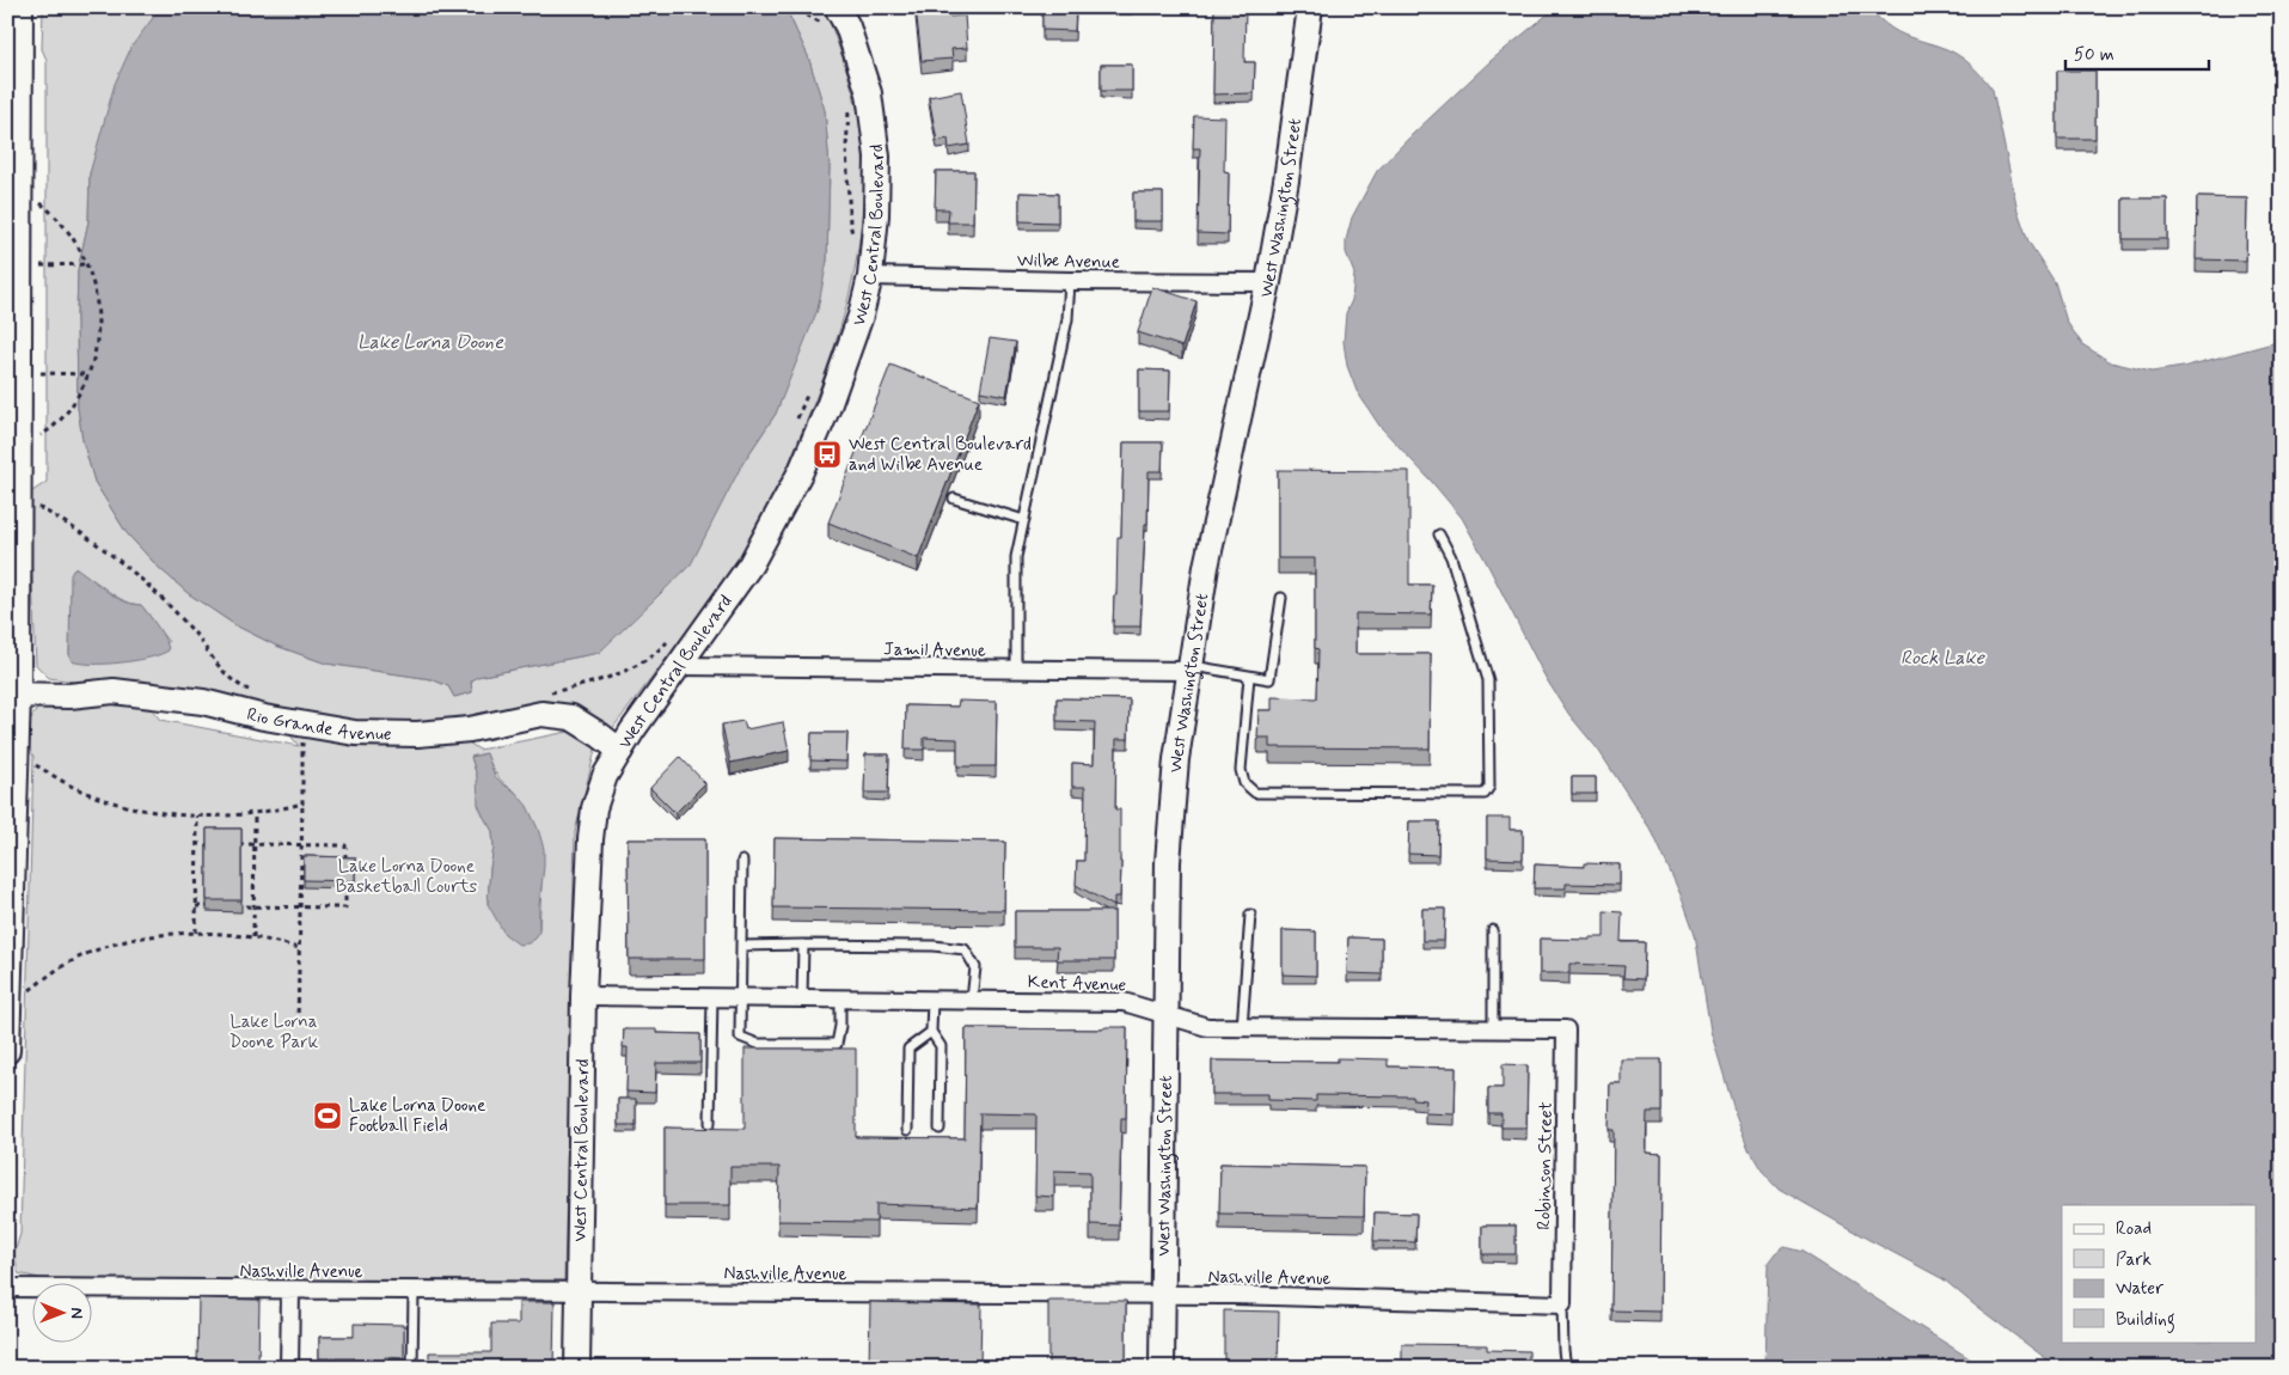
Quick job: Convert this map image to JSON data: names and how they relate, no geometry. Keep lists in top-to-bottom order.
{
  "streets": {
    "street": [
      "West Washington Street",
      "West Central Boulevard",
      "Wilbe Avenue",
      "Jamil Avenue",
      "Rio Grande Avenue",
      "Kent Avenue",
      "Robinson Street",
      "Nashville Avenue"
    ]
  },
  "crossings": [
    ["West Washington Street", "Wilbe Avenue"],
    ["West Washington Street", "Jamil Avenue"],
    ["West Washington Street", "Kent Avenue"],
    ["West Washington Street", "Nashville Avenue"],
    ["West Central Boulevard", "Wilbe Avenue"],
    ["West Central Boulevard", "Jamil Avenue"],
    ["West Central Boulevard", "Rio Grande Avenue"],
    ["West Central Boulevard", "Kent Avenue"],
    ["West Central Boulevard", "Nashville Avenue"],
    ["Kent Avenue", "Robinson Street"],
    ["Robinson Street", "Nashville Avenue"]
  ],
  "water": ["Lake Lorna Doone", "Rock Lake"],
  "parks": ["Lake Lorna Doone Basketball Courts", "Lake Lorna Doone Park"],
  "places": {
    "bus stop": ["West Central Boulevard and Wilbe Avenue"],
    "sports": ["Lake Lorna Doone Football Field"]
  },
  "legend": [
    "Road",
    "Park",
    "Water",
    "Building"
  ],
  "scale_bar": "50 m",
  "north": "right"
}
